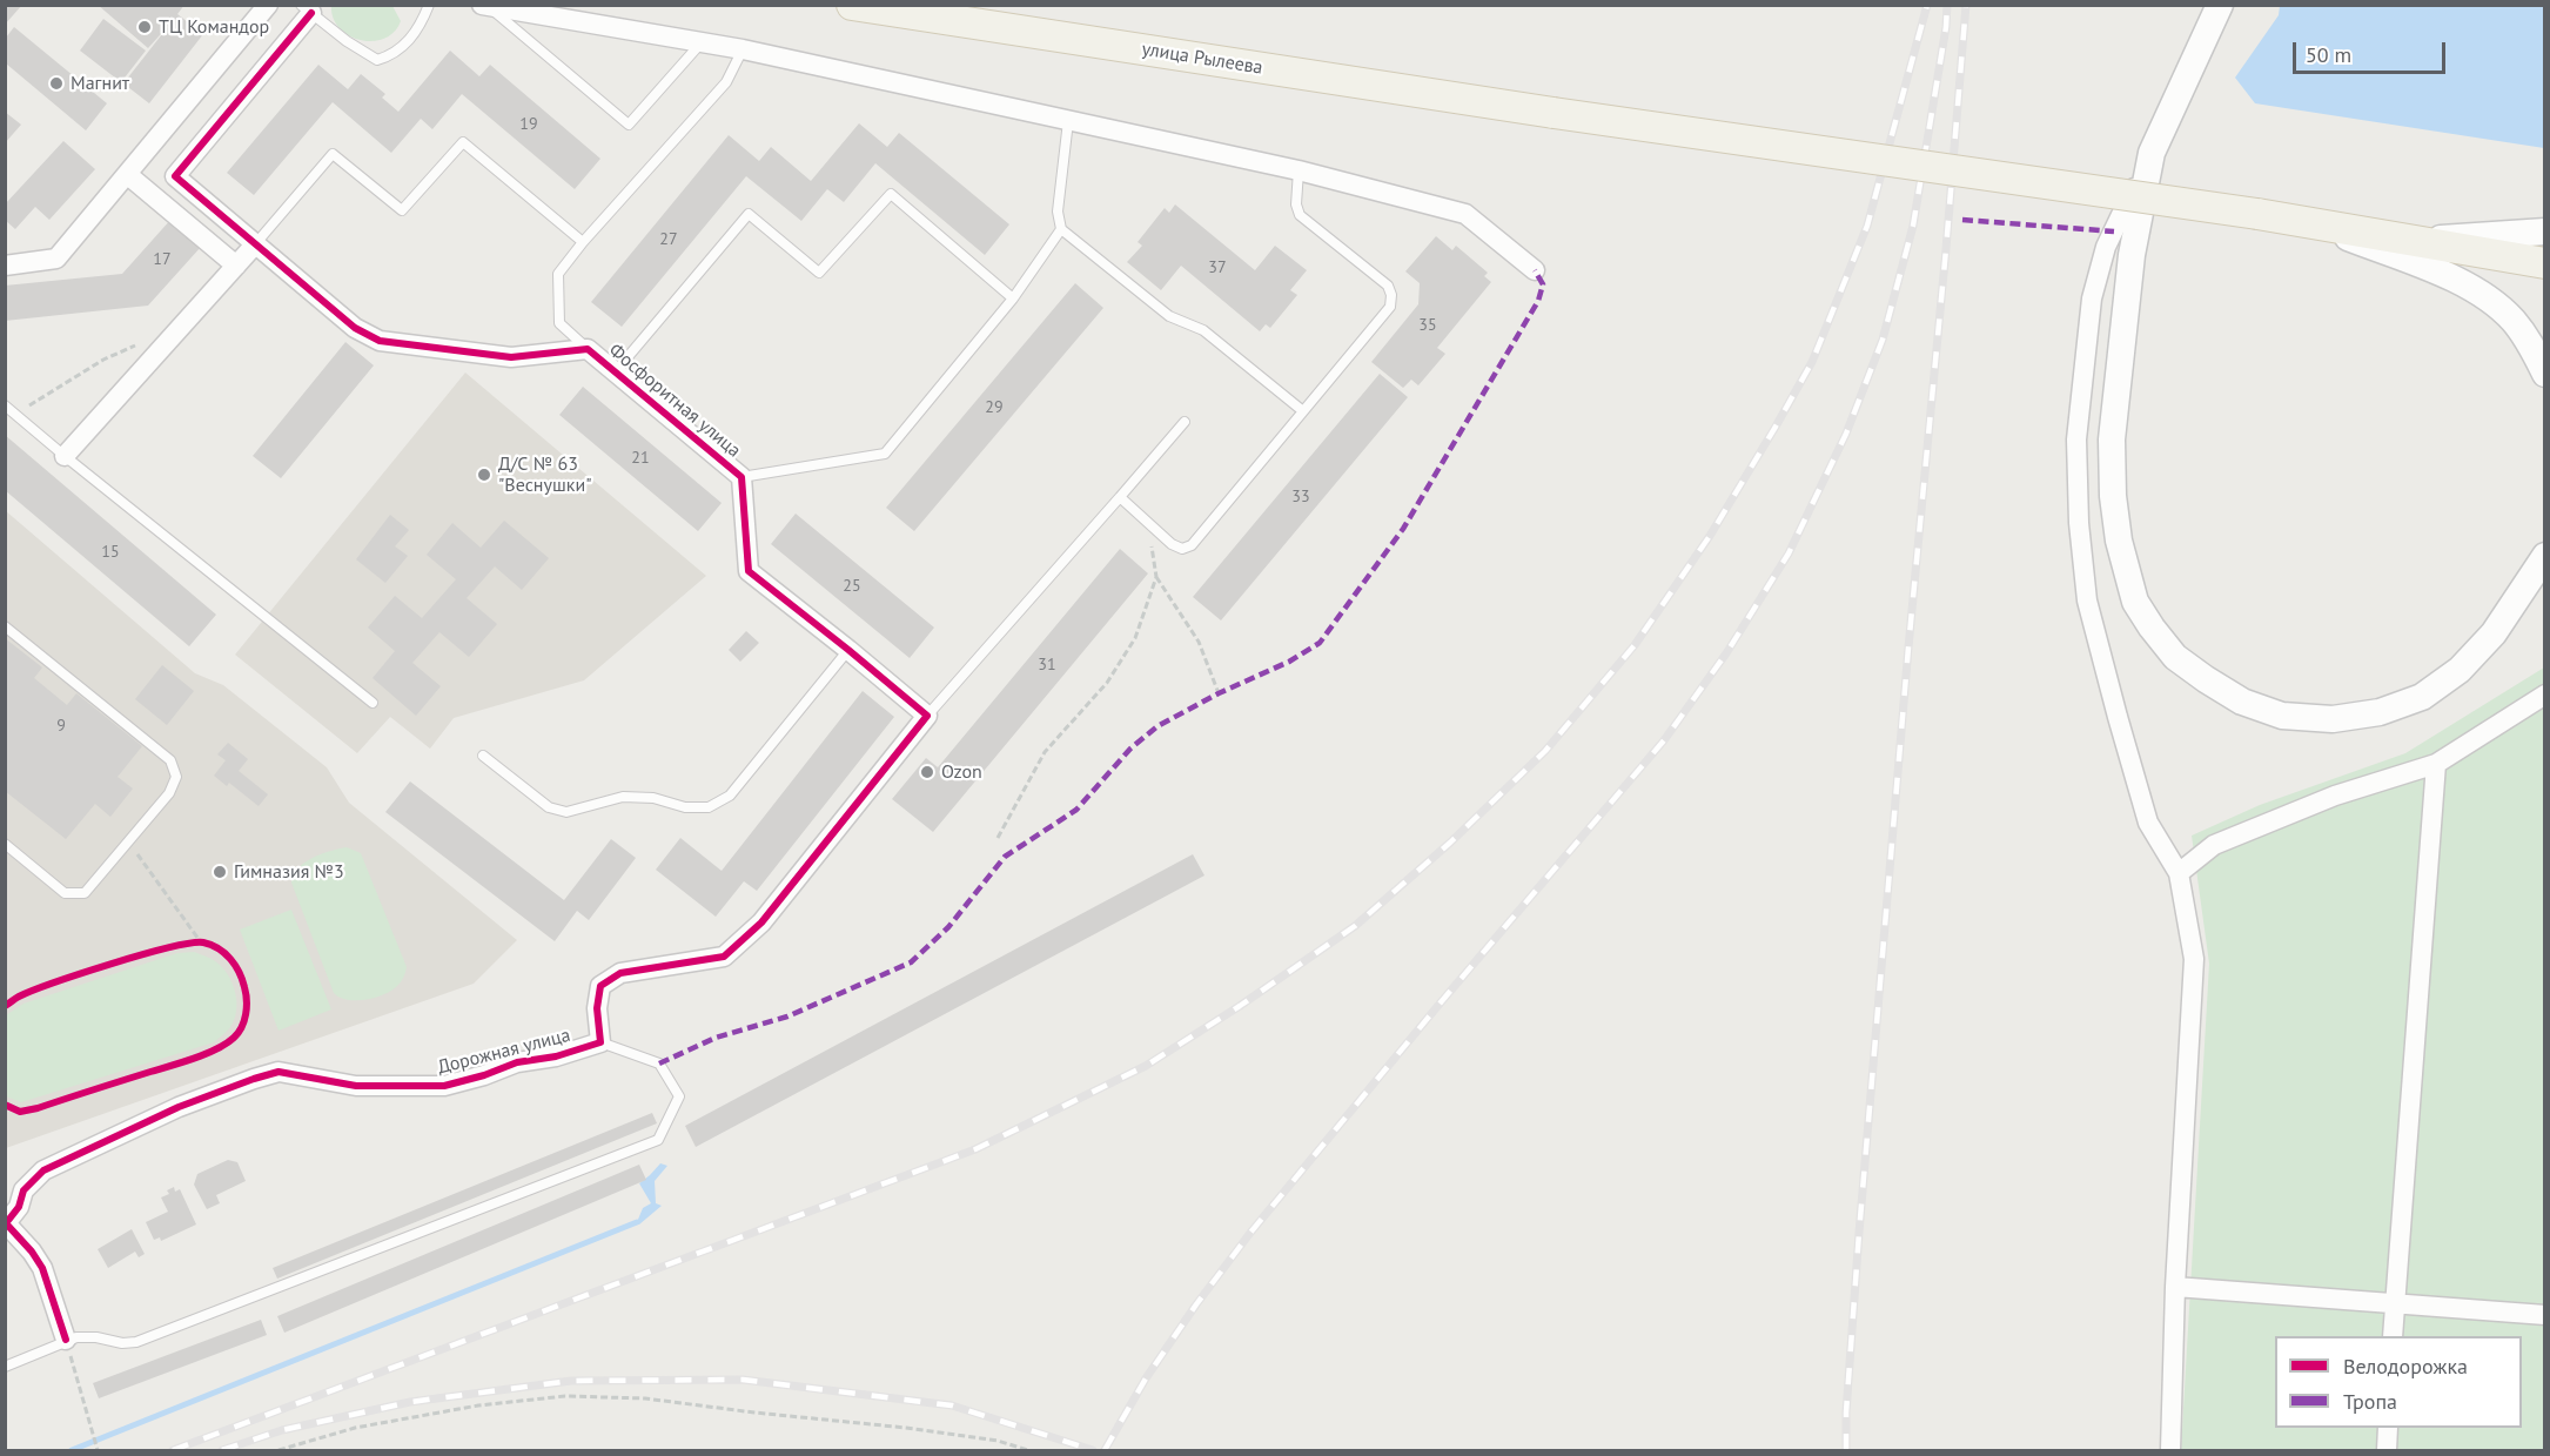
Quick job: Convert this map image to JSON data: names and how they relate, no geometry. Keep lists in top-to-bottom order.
{
  "streets": {
    "main road": ["улица Рылеева"],
    "street": ["Фосфоритная улица", "Дорожная улица"]
  },
  "crossings": [
    ["Фосфоритная улица", "Дорожная улица"]
  ],
  "places": [
    "ТЦ Командор",
    "Магнит",
    "Д/С № 63 \"Веснушки\"",
    "Ozon",
    "Гимназия №3"
  ],
  "house_numbers": [
    "19",
    "27",
    "17",
    "37",
    "35",
    "29",
    "21",
    "33",
    "15",
    "25",
    "31",
    "9"
  ],
  "legend": ["Велодорожка", "Тропа"],
  "scale_bar": "50 m"
}
